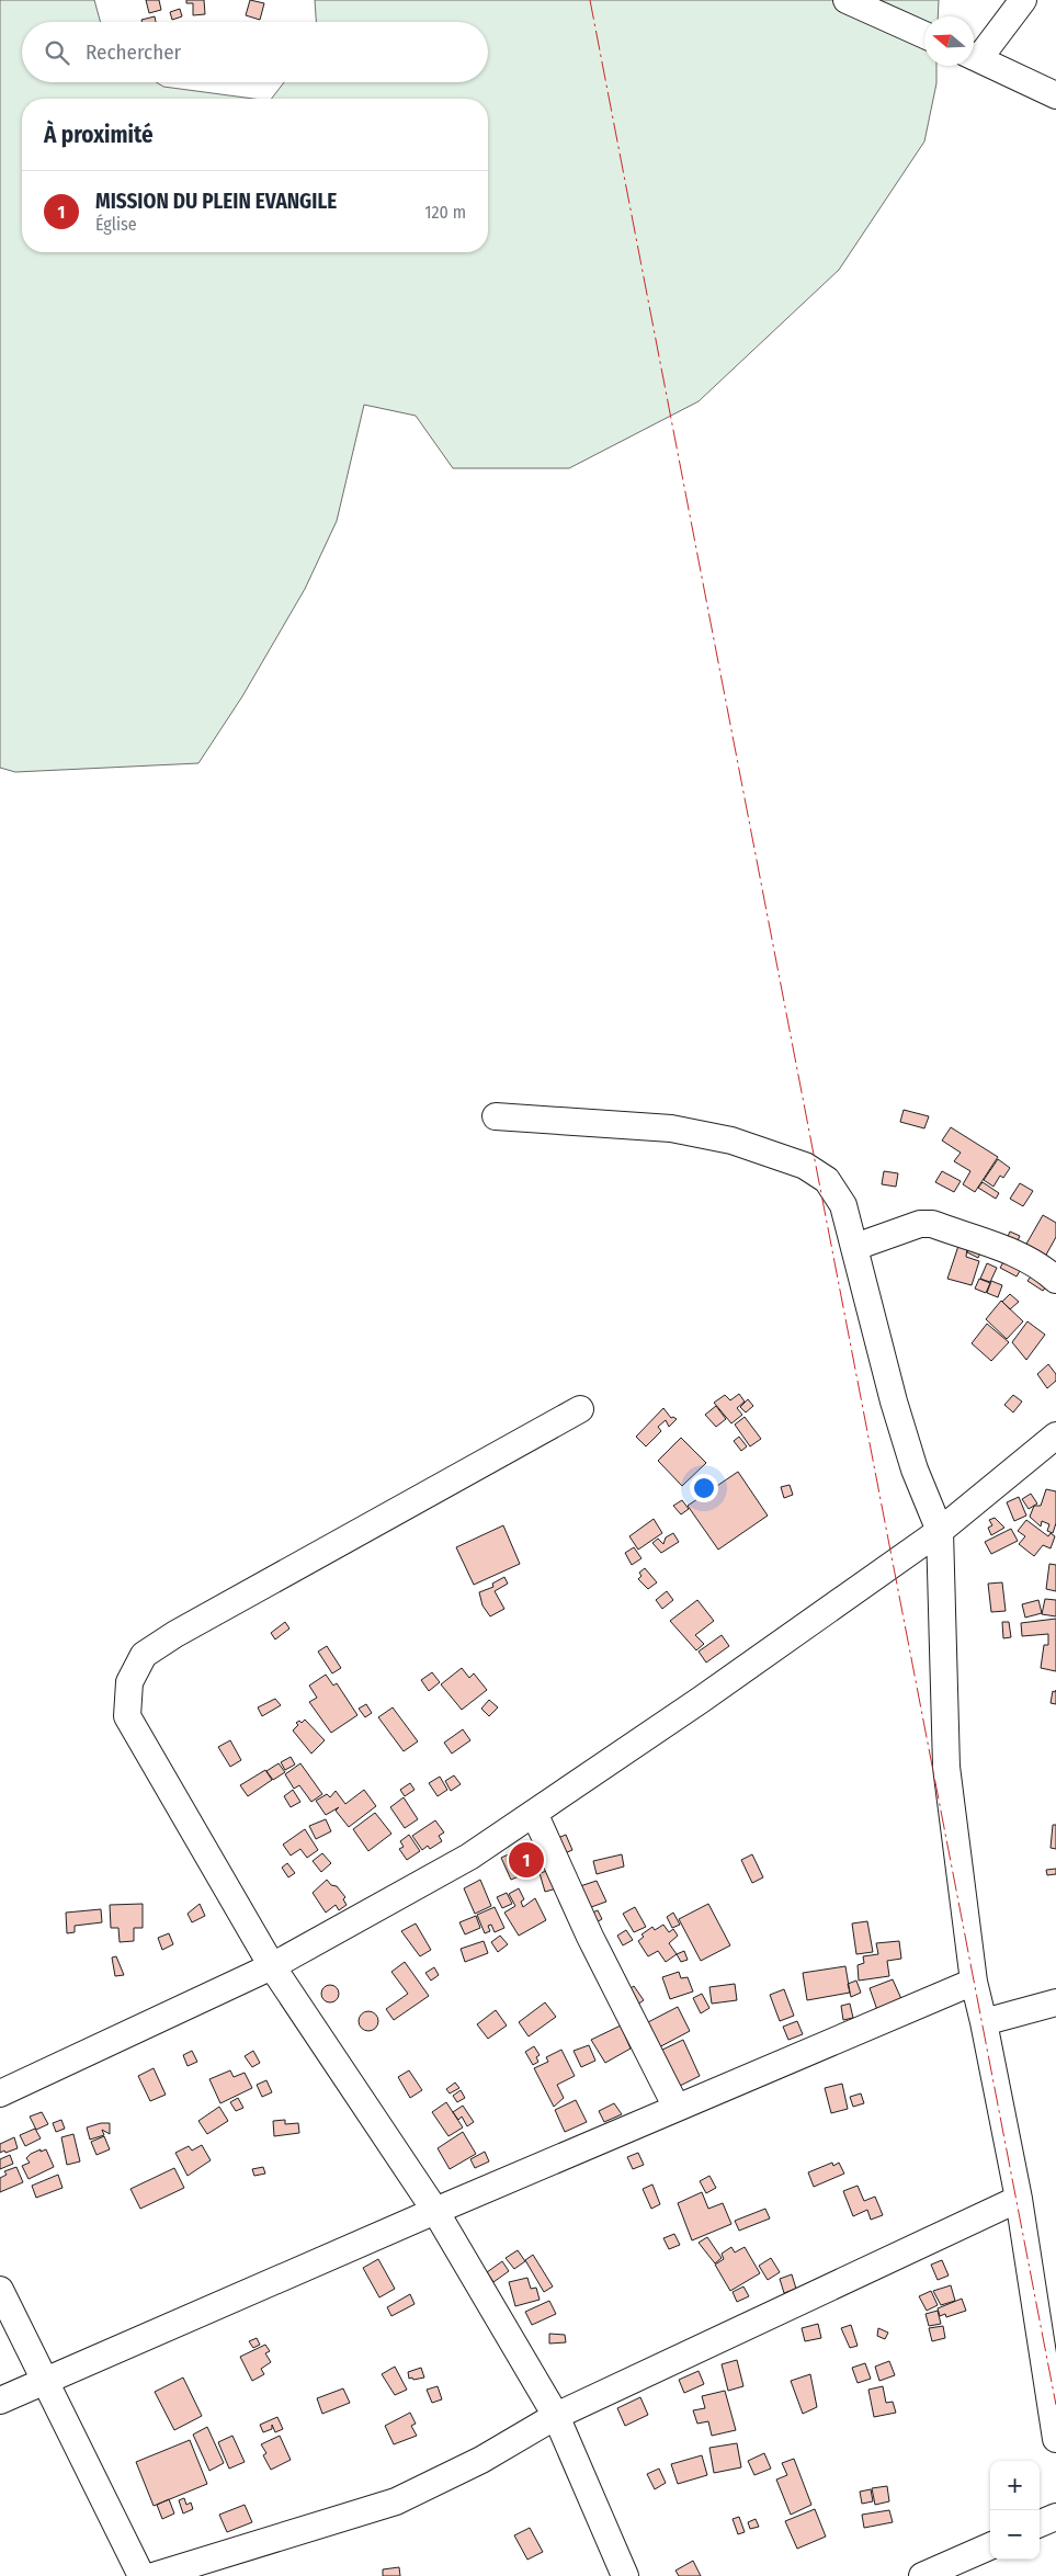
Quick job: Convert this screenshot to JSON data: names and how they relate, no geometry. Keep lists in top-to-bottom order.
{
  "north": "left",
  "page": {
    "search": "Rechercher",
    "heading": "À proximité",
    "list": [
      {
        "mark": "1",
        "name": "MISSION DU PLEIN EVANGILE",
        "note": "Église",
        "value": "120 m"
      }
    ],
    "pins": "1",
    "map_buttons": ["+", "−"]
  }
}
